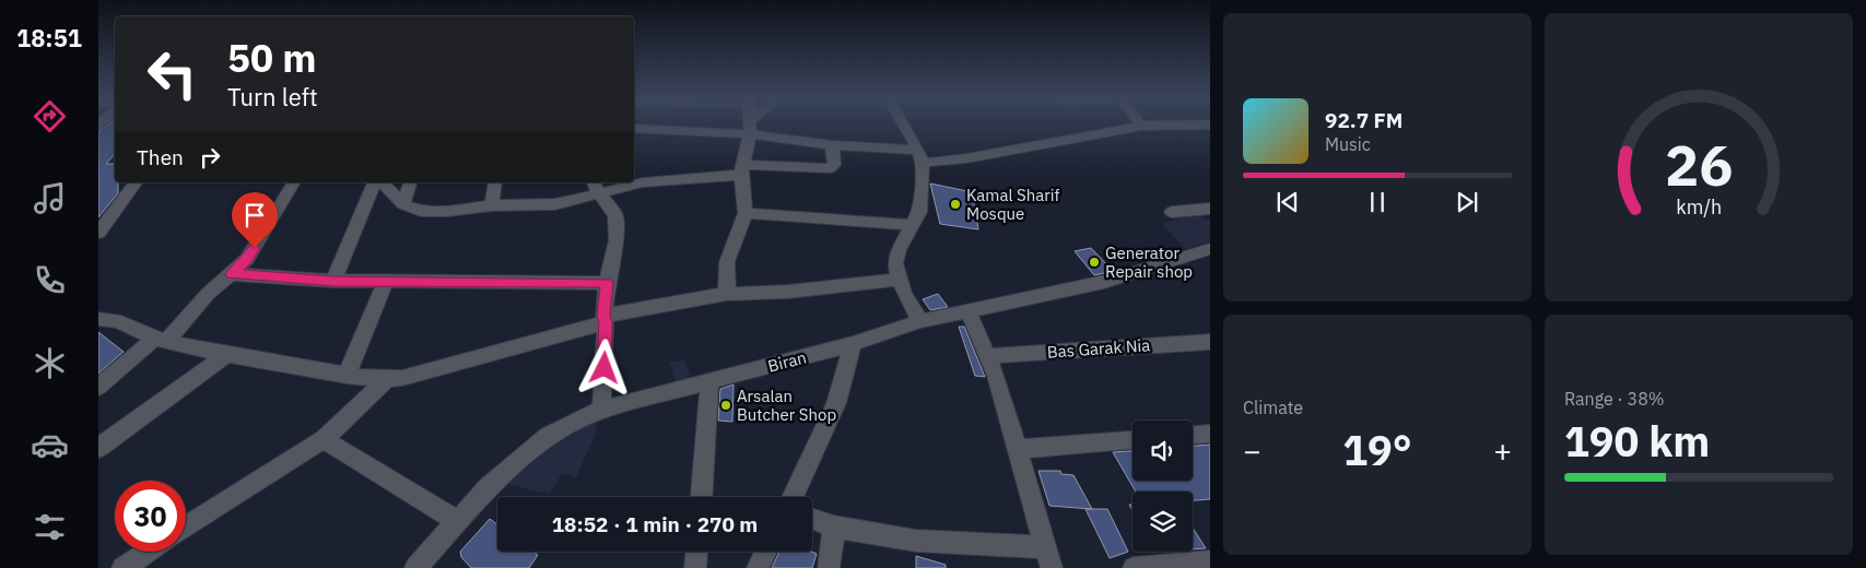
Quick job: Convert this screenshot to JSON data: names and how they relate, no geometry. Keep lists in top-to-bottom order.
{
  "streets": {
    "street": ["Bas Garak Nia", "Biran"]
  },
  "places": ["Kamal Sharif Mosque", "Generator Repair shop", "Arsalan Butcher Shop"],
  "page": {
    "tabs": "18:51",
    "turn": ["50 m", "Turn left"],
    "song": ["92.7 FM", "Music"],
    "then": "Then",
    "tile": [
      "Climate",
      ["Range · 38%", "190 km"]
    ],
    "heat": ["−", "19°", "+"],
    "limit": "30",
    "trip": "18:52 · 1 min · 270 m",
    "gauge": ["26", "km/h"]
  }
}
